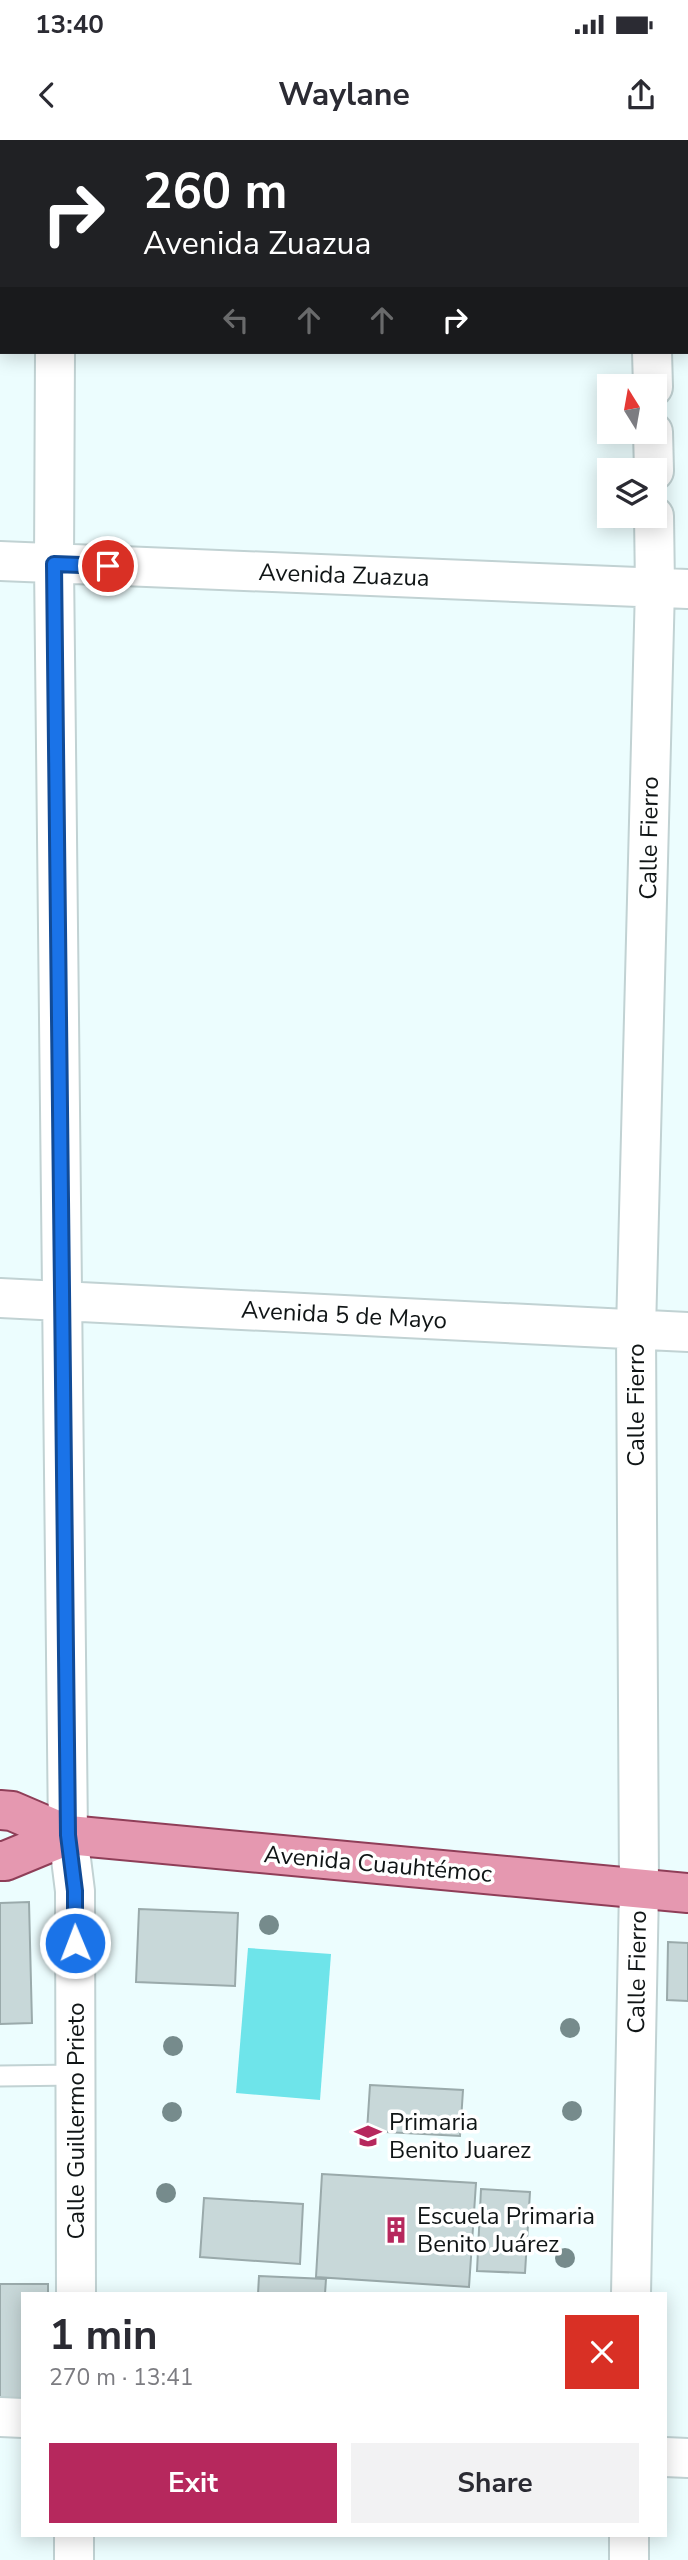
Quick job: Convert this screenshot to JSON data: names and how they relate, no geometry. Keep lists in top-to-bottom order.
{
  "streets": {
    "main road": ["Avenida Cuauhtémoc"],
    "street": [
      "Avenida Zuazua",
      "Calle Fierro",
      "Avenida 5 de Mayo",
      "Calle Guillermo Prieto"
    ]
  },
  "crossings": [
    ["Avenida Zuazua", "Calle Fierro"],
    ["Avenida Zuazua", "Calle Guillermo Prieto"],
    ["Calle Fierro", "Avenida 5 de Mayo"],
    ["Calle Fierro", "Avenida Cuauhtémoc"],
    ["Avenida 5 de Mayo", "Calle Guillermo Prieto"],
    ["Avenida Cuauhtémoc", "Calle Guillermo Prieto"]
  ],
  "places": {
    "school or university": ["Primaria Benito Juarez"],
    "building": ["Escuela Primaria Benito Juárez"]
  },
  "north": "top",
  "page": {
    "status": "13:40",
    "header": "Waylane",
    "turn": ["260 m", "Avenida Zuazua"],
    "heading": ["1 min", "270 m · 13:41"],
    "buttons": ["Exit", "Share"]
  }
}
